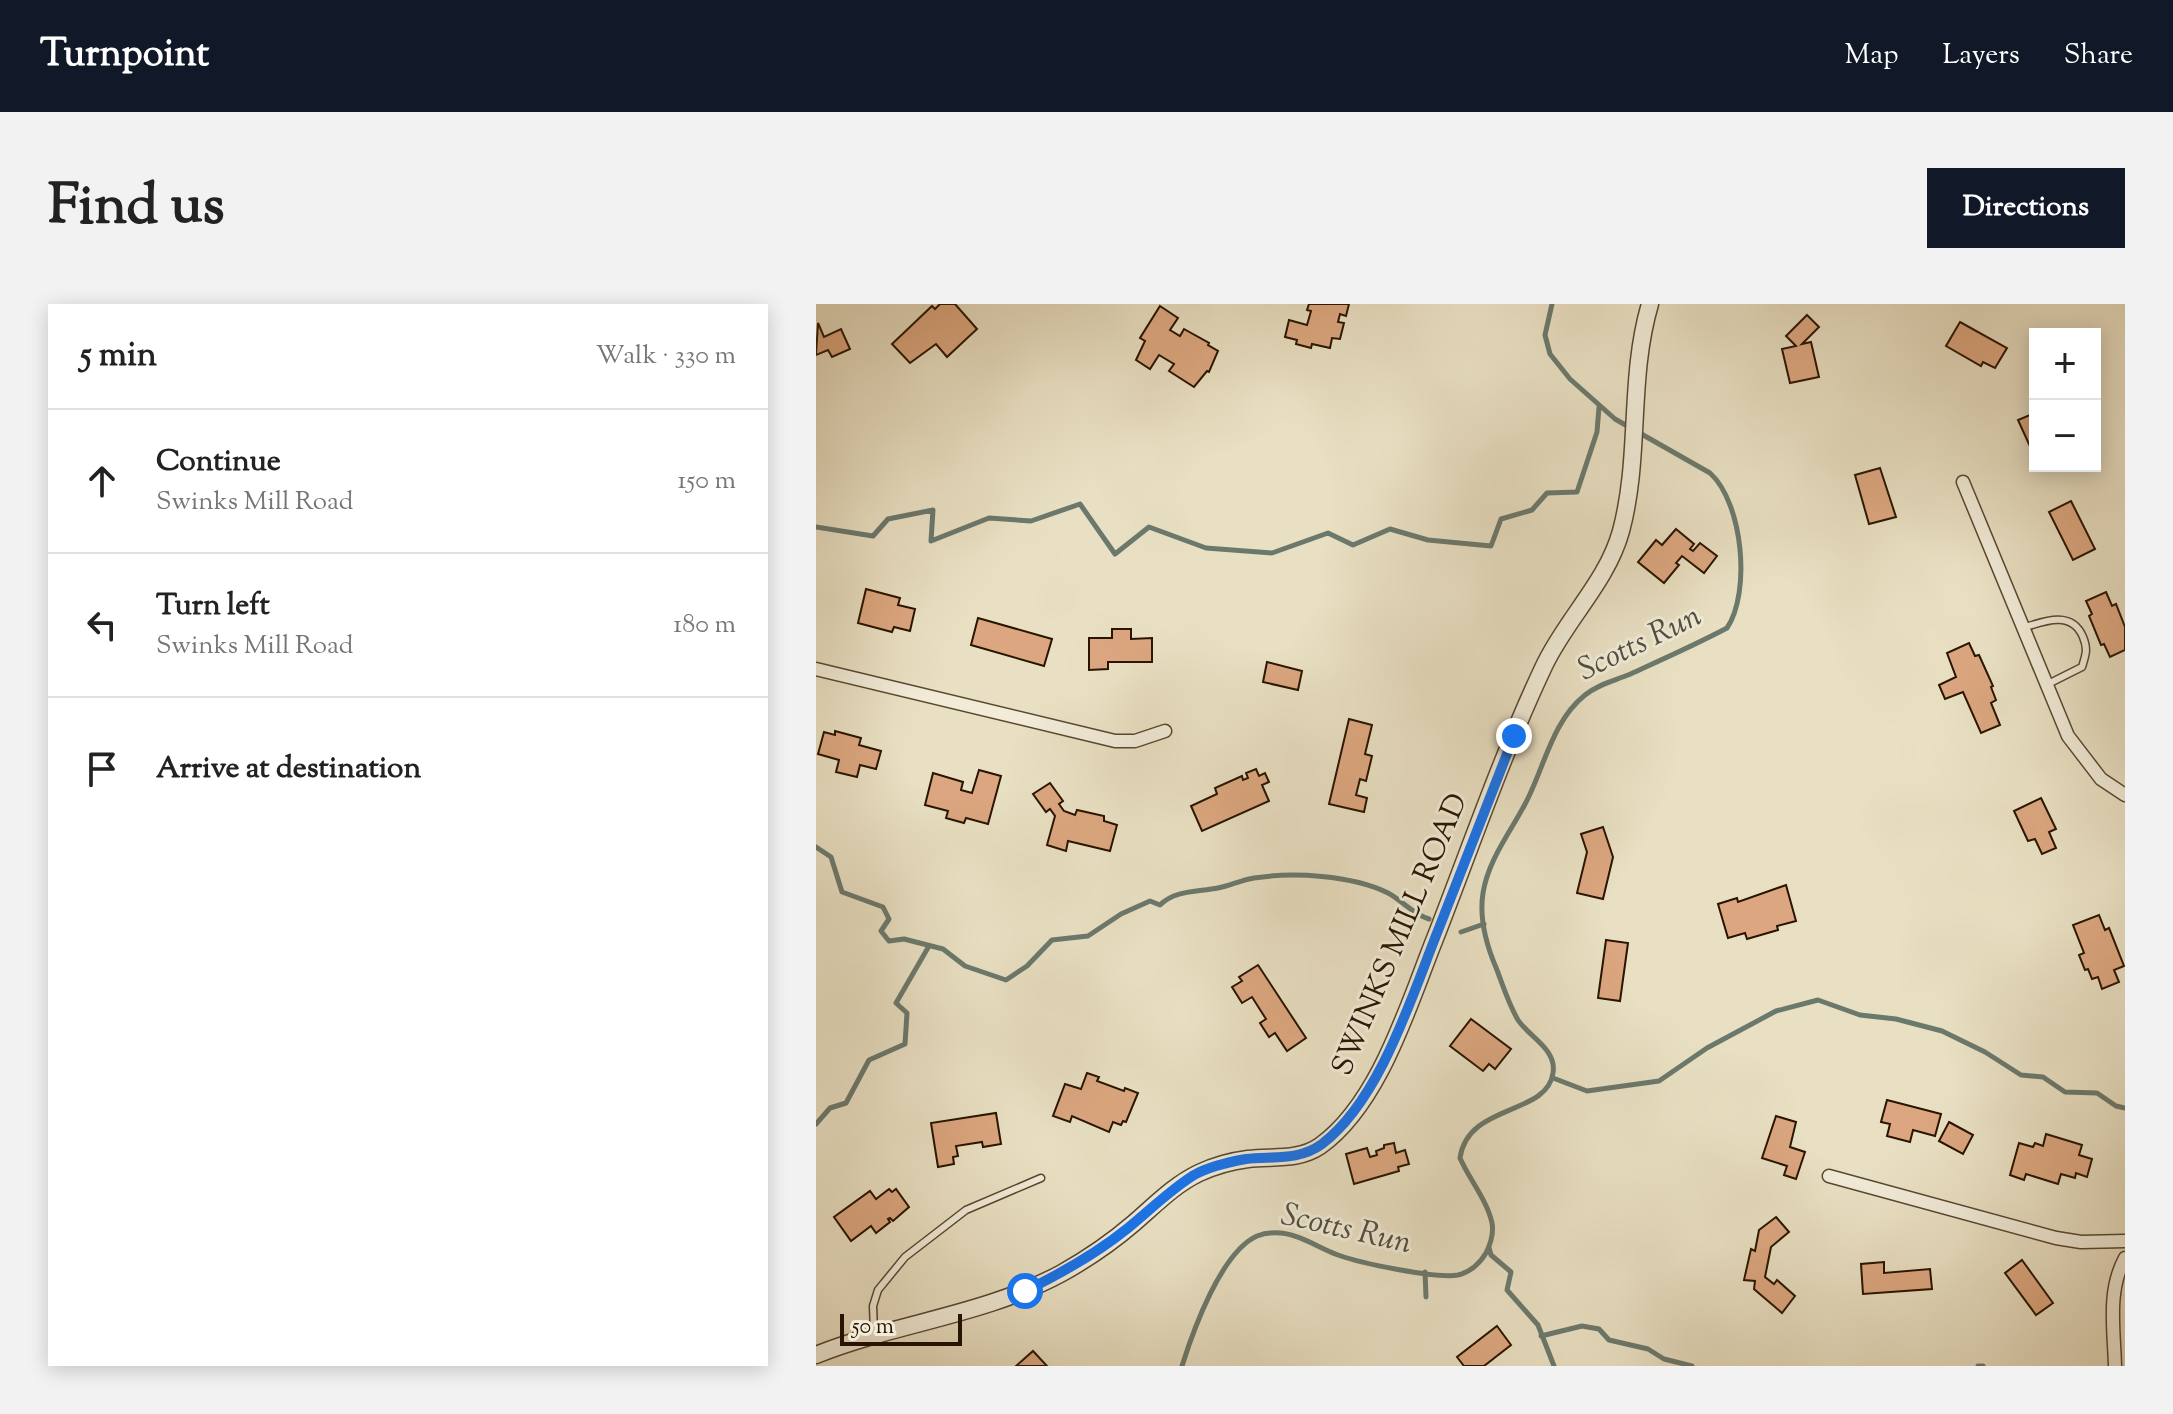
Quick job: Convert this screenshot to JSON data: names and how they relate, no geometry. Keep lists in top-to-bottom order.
{
  "streets": {
    "street": ["SWINKS MILL ROAD"]
  },
  "water": ["Scotts Run"],
  "scale_bar": "50 m",
  "page": {
    "header": "Turnpoint",
    "nav": ["Map", "Layers", "Share"],
    "title": "Find us",
    "buttons": "Directions",
    "heading": ["5 min", "Walk · 330 m"],
    "map_buttons": ["+", "−"],
    "list": [
      ["Continue", "Swinks Mill Road", "150 m"],
      ["Turn left", "Swinks Mill Road", "180 m"],
      "Arrive at destination"
    ],
    "scale": "50 m"
  }
}
